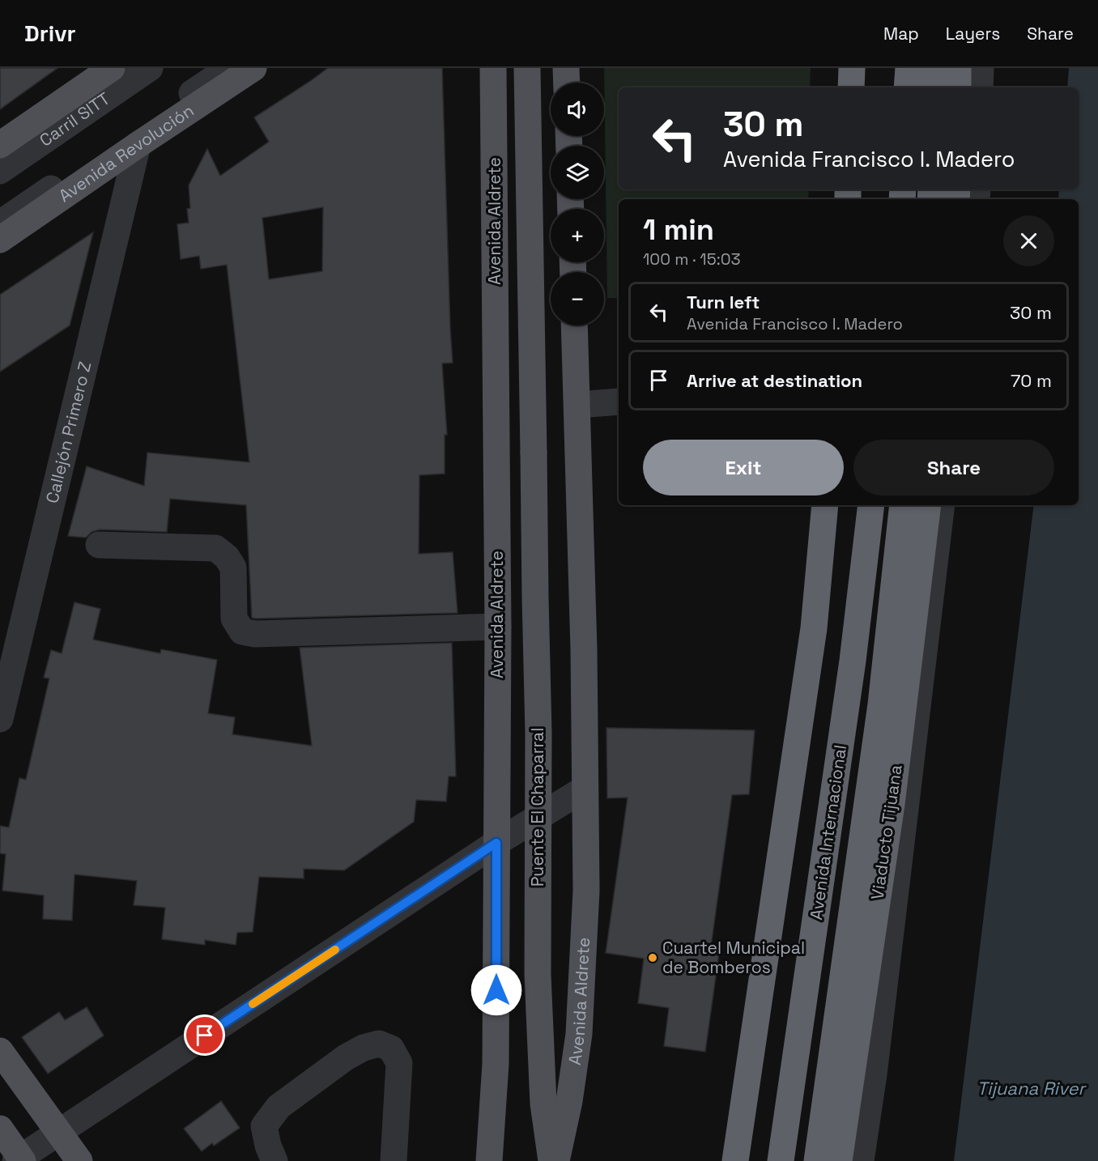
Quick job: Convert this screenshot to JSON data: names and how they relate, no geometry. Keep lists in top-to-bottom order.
{
  "streets": {
    "highway": ["Avenida Internacional", "Viaducto Tijuana"],
    "main road": ["Avenida Revolución", "Avenida Aldrete", "Puente El Chaparral"],
    "street": ["Carril SITT", "Callejón Primero Z"]
  },
  "crossings": [
    ["Avenida Revolución", "Callejón Primero Z"],
    ["Avenida Aldrete", "Puente El Chaparral"]
  ],
  "water": ["Tijuana River"],
  "places": ["Cuartel Municipal de Bomberos"],
  "page": {
    "header": "Drivr",
    "nav": ["Map", "Layers", "Share"],
    "map_buttons": ["+", "−"],
    "turn": ["30 m", "Avenida Francisco I. Madero"],
    "heading": ["1 min", "100 m · 15:03"],
    "list": [
      {
        "name": "Turn left",
        "note": "Avenida Francisco I. Madero",
        "value": "30 m"
      },
      {
        "name": "Arrive at destination",
        "value": "70 m"
      }
    ],
    "buttons": ["Exit", "Share"]
  }
}
